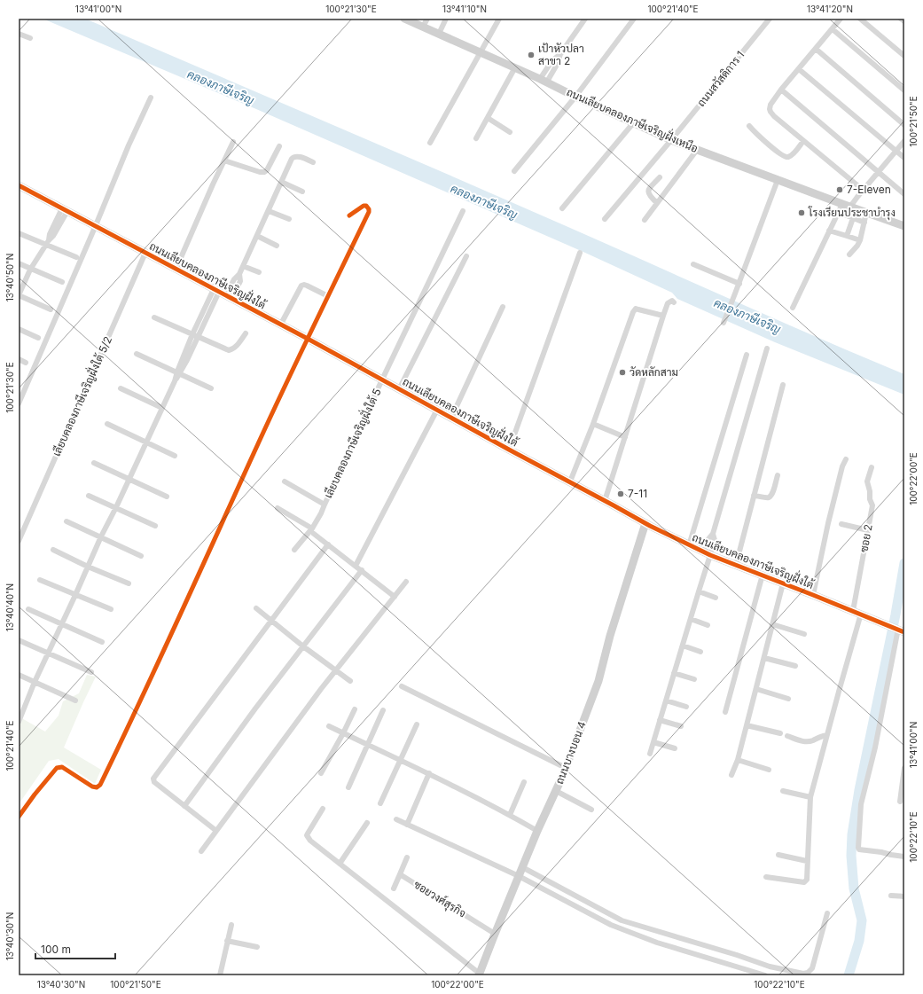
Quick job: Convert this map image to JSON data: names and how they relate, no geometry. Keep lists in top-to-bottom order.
{
  "streets": {
    "street": [
      "ถนนสวัสดิการ 1",
      "ถนนเลียบคลองภาษีเจริญฝั่งเหนือ",
      "ถนนเลียบคลองภาษีเจริญฝั่งใต้",
      "เลียบคลองภาษีเจริญฝั่งใต้ 5/2",
      "เลียบคลองภาษีเจริญฝั่งใต้ 5",
      "ซอย 2",
      "ถนนบางบอน 4",
      "ซอยวงศ์สุรกิจ"
    ]
  },
  "crossings": [
    ["ถนนสวัสดิการ 1", "ถนนเลียบคลองภาษีเจริญฝั่งเหนือ"],
    ["ถนนเลียบคลองภาษีเจริญฝั่งใต้", "เลียบคลองภาษีเจริญฝั่งใต้ 5/2"],
    ["ถนนเลียบคลองภาษีเจริญฝั่งใต้", "เลียบคลองภาษีเจริญฝั่งใต้ 5"],
    ["ถนนเลียบคลองภาษีเจริญฝั่งใต้", "ซอย 2"],
    ["ถนนเลียบคลองภาษีเจริญฝั่งใต้", "ถนนบางบอน 4"],
    ["ถนนบางบอน 4", "ซอยวงศ์สุรกิจ"]
  ],
  "water": ["คลองภาษีเจริญ"],
  "places": [
    "เป้าหัวปลา สาขา 2",
    "7-Eleven",
    "โรงเรียนประชาบำรุง",
    "วัดหลักสาม",
    "7-11"
  ],
  "scale_bar": "100 m",
  "coordinates": [
    "13°41'00\"N",
    "100°21'30\"E",
    "13°41'10\"N",
    "100°21'40\"E",
    "13°41'20\"N",
    "100°21'50\"E",
    "13°40'50\"N",
    "100°22'00\"E",
    "13°40'40\"N",
    "100°22'10\"E",
    "13°40'30\"N"
  ]
}
